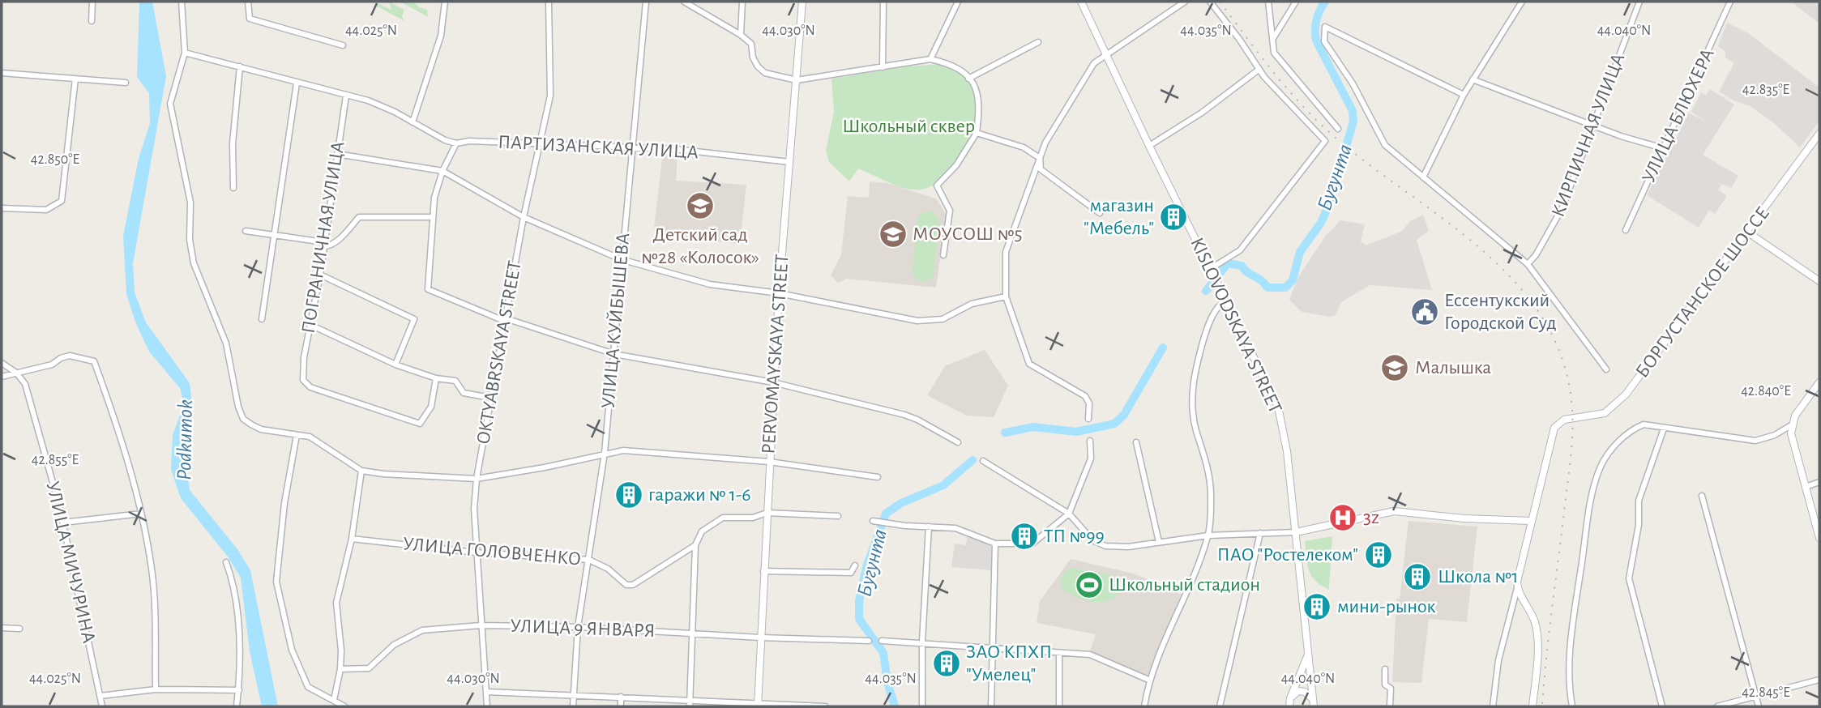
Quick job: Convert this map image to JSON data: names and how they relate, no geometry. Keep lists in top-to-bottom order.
{
  "streets": {
    "street": [
      "УЛИЦА БЛЮХЕРА",
      "КИРПИЧНАЯ УЛИЦА",
      "ПАРТИЗАНСКАЯ УЛИЦА",
      "ПОГРАНИЧНАЯ УЛИЦА",
      "БОРГУСТАНСКОЕ ШОССЕ",
      "УЛИЦА КУЙБЫШЕВА",
      "KISLOVODSKAYA STREET",
      "OKTYABRSKAYA STREET",
      "PERVOMAYSKAYA STREET",
      "УЛИЦА ГОЛОВЧЕНКО",
      "УЛИЦА МИЧУРИНА",
      "УЛИЦА 9 ЯНВАРЯ"
    ]
  },
  "crossings": [
    ["ПАРТИЗАНСКАЯ УЛИЦА", "ПОГРАНИЧНАЯ УЛИЦА"],
    ["ПАРТИЗАНСКАЯ УЛИЦА", "УЛИЦА КУЙБЫШЕВА"],
    ["ПАРТИЗАНСКАЯ УЛИЦА", "OKTYABRSKAYA STREET"],
    ["ПАРТИЗАНСКАЯ УЛИЦА", "PERVOMAYSKAYA STREET"],
    ["УЛИЦА КУЙБЫШЕВА", "УЛИЦА ГОЛОВЧЕНКО"],
    ["УЛИЦА КУЙБЫШЕВА", "УЛИЦА 9 ЯНВАРЯ"],
    ["OKTYABRSKAYA STREET", "УЛИЦА ГОЛОВЧЕНКО"],
    ["OKTYABRSKAYA STREET", "УЛИЦА 9 ЯНВАРЯ"],
    ["PERVOMAYSKAYA STREET", "УЛИЦА ГОЛОВЧЕНКО"],
    ["PERVOMAYSKAYA STREET", "УЛИЦА 9 ЯНВАРЯ"]
  ],
  "water": ["Бугунта", "Podkumok"],
  "parks": ["Школьный сквер"],
  "places": {
    "school or university": ["Детский сад №28 «Колосок»", "МОУСОШ №5", "Малышка"],
    "building": [
      "магазин \"Мебель\"",
      "гаражи № 1-6",
      "ТП №99",
      "ПАО \"Ростелеком\"",
      "Школа №1",
      "мини-рынок",
      "ЗАО КПХП \"Умелец\""
    ],
    "public building": ["Ессентукский Городской Суд"],
    "hospital": ["3z"],
    "sports": ["Школьный стадион"]
  },
  "coordinates": [
    "44.030°N",
    "44.035°N",
    "44.025°N",
    "44.040°N",
    "42.835°E",
    "42.850°E",
    "42.840°E",
    "42.855°E",
    "42.845°E"
  ]
}
